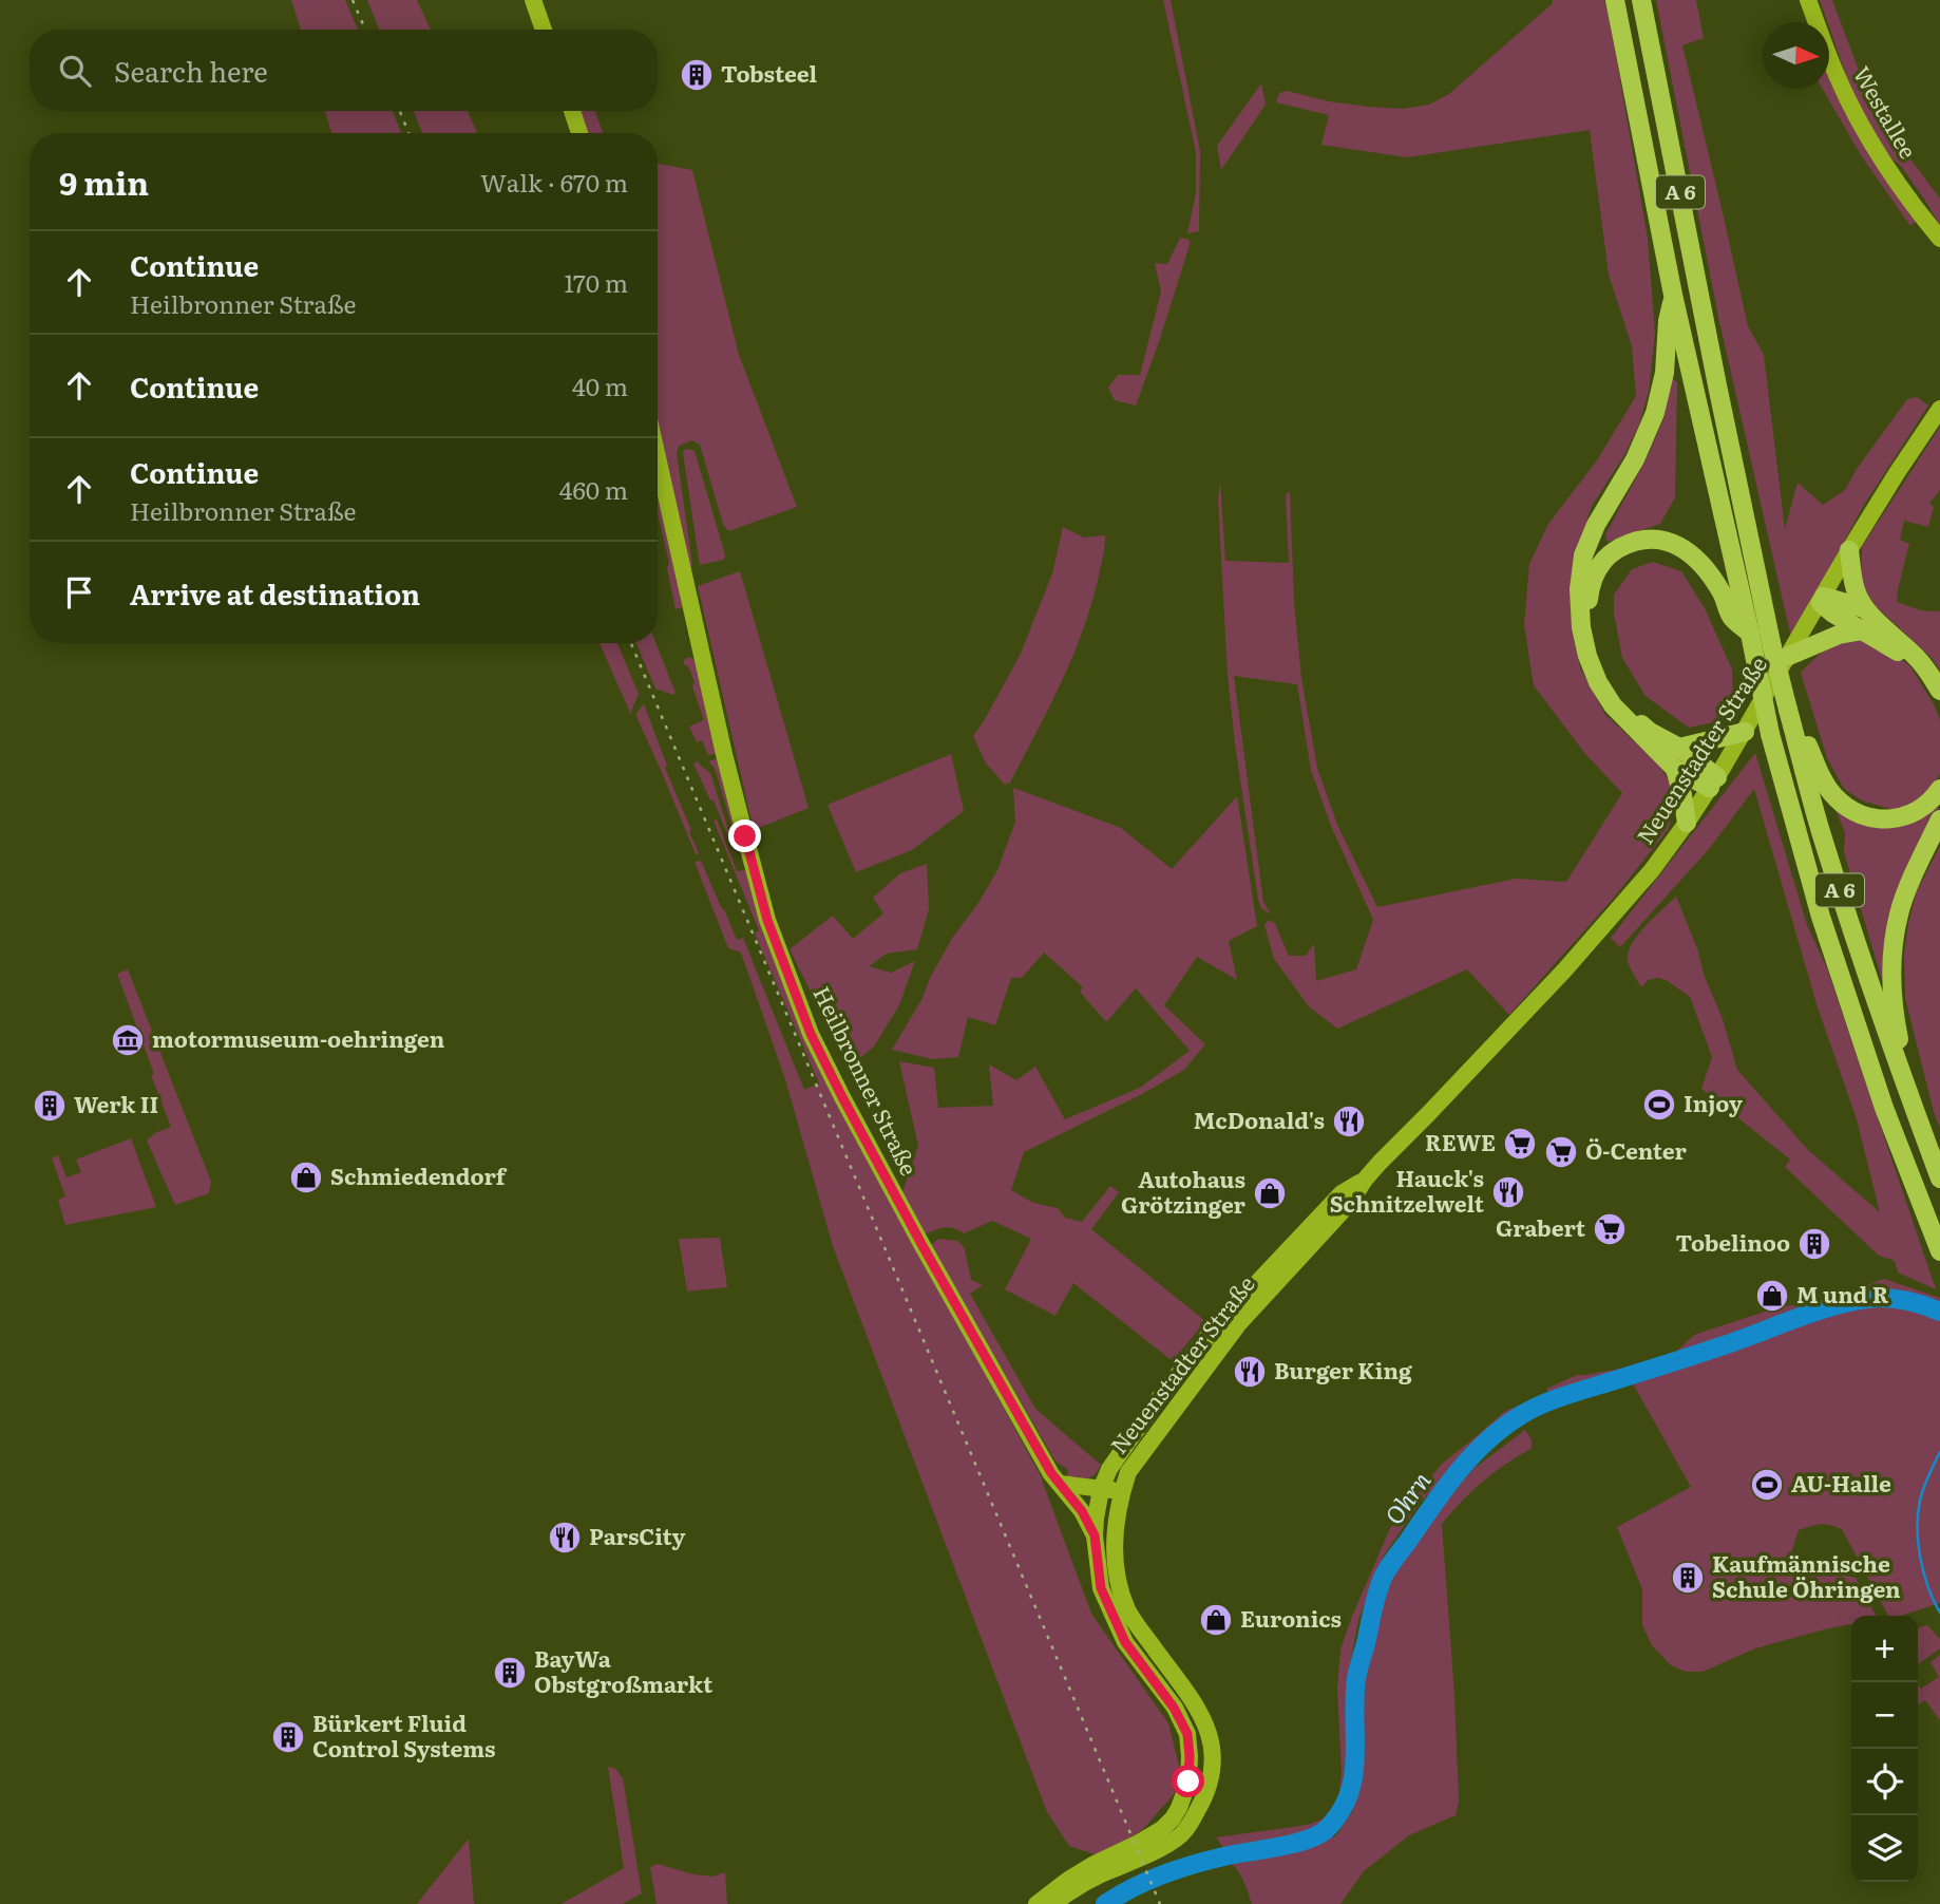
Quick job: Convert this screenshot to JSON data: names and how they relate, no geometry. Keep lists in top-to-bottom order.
{
  "streets": {
    "highway": ["A 6"],
    "main road": ["Westallee", "Neuenstadter Straße", "Heilbronner Straße"]
  },
  "crossings": [
    ["A 6", "Neuenstadter Straße"]
  ],
  "water": ["Ohrn"],
  "places": {
    "building": [
      "Tobsteel",
      "Werk II",
      "Tobelinoo",
      "Kaufmännische Schule Öhringen",
      "BayWa Obstgroßmarkt",
      "Bürkert Fluid Control Systems"
    ],
    "museum": ["motormuseum-oehringen"],
    "sports": ["Injoy", "AU-Halle"],
    "restaurant": [
      "McDonald's",
      "Hauck's Schnitzelwelt",
      "Burger King",
      "ParsCity"
    ],
    "supermarket": ["REWE", "Ö-Center", "Grabert"],
    "shop": [
      "Schmiedendorf",
      "Autohaus Grötzinger",
      "M und R",
      "Euronics"
    ]
  },
  "north": "right",
  "page": {
    "search": "Search here",
    "heading": ["9 min", "Walk · 670 m"],
    "list": [
      ["Continue", "Heilbronner Straße", "170 m"],
      ["Continue", "40 m"],
      ["Continue", "Heilbronner Straße", "460 m"],
      "Arrive at destination"
    ],
    "map_buttons": ["+", "−"]
  }
}
